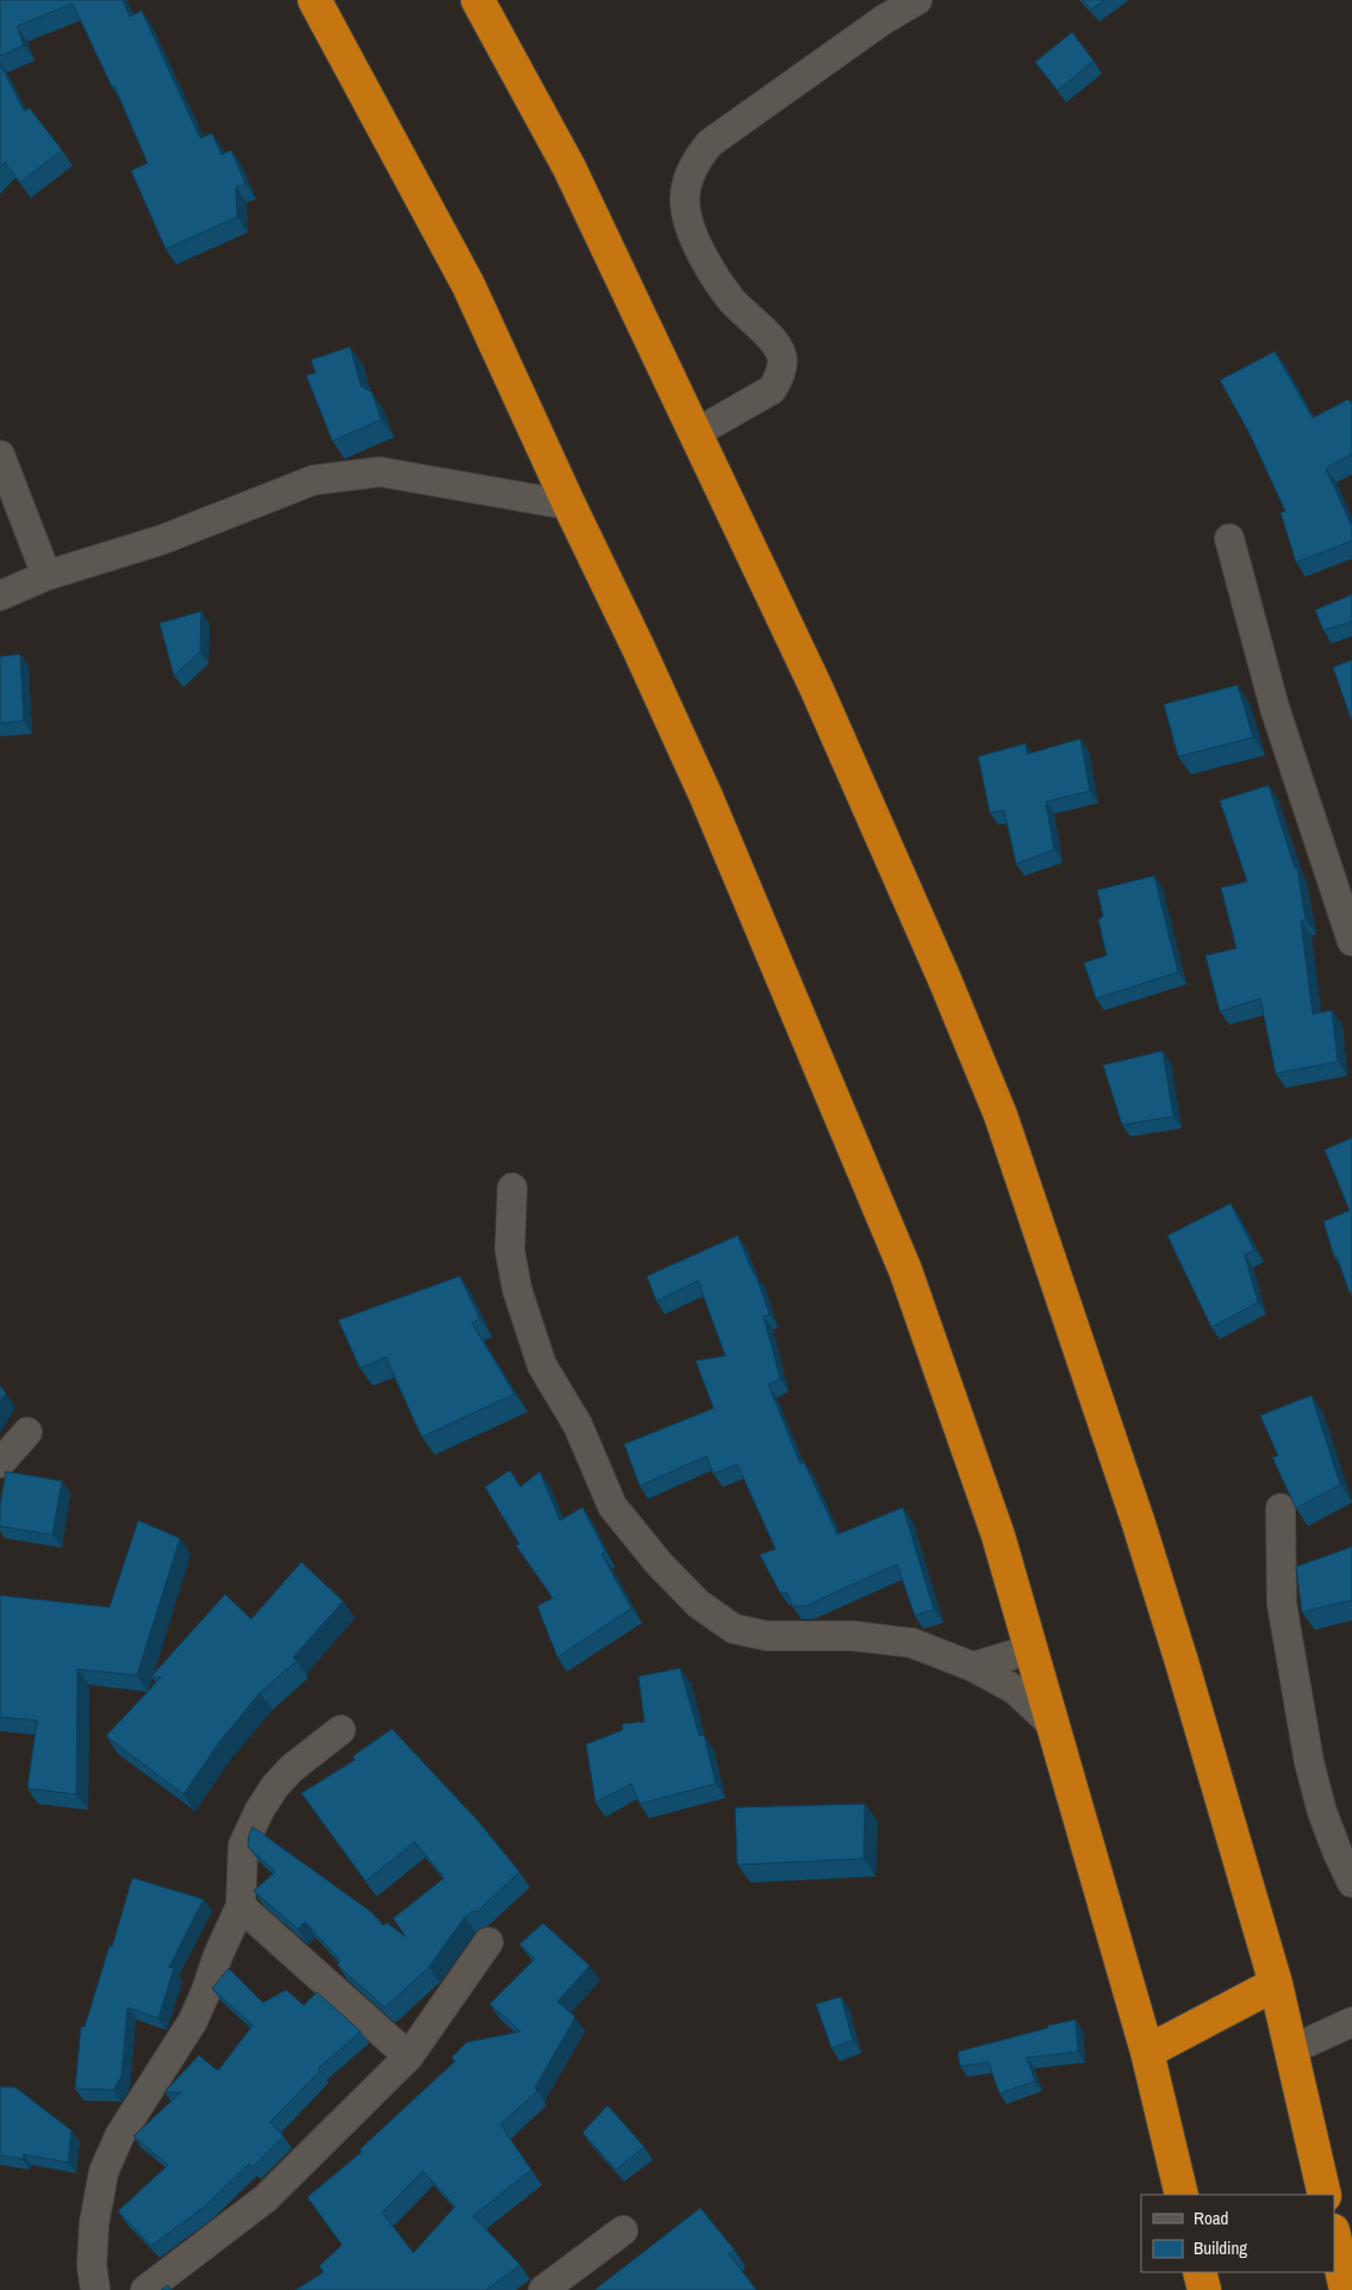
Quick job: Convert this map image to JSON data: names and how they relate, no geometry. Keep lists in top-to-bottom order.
{
  "legend": ["Road", "Building"]
}
